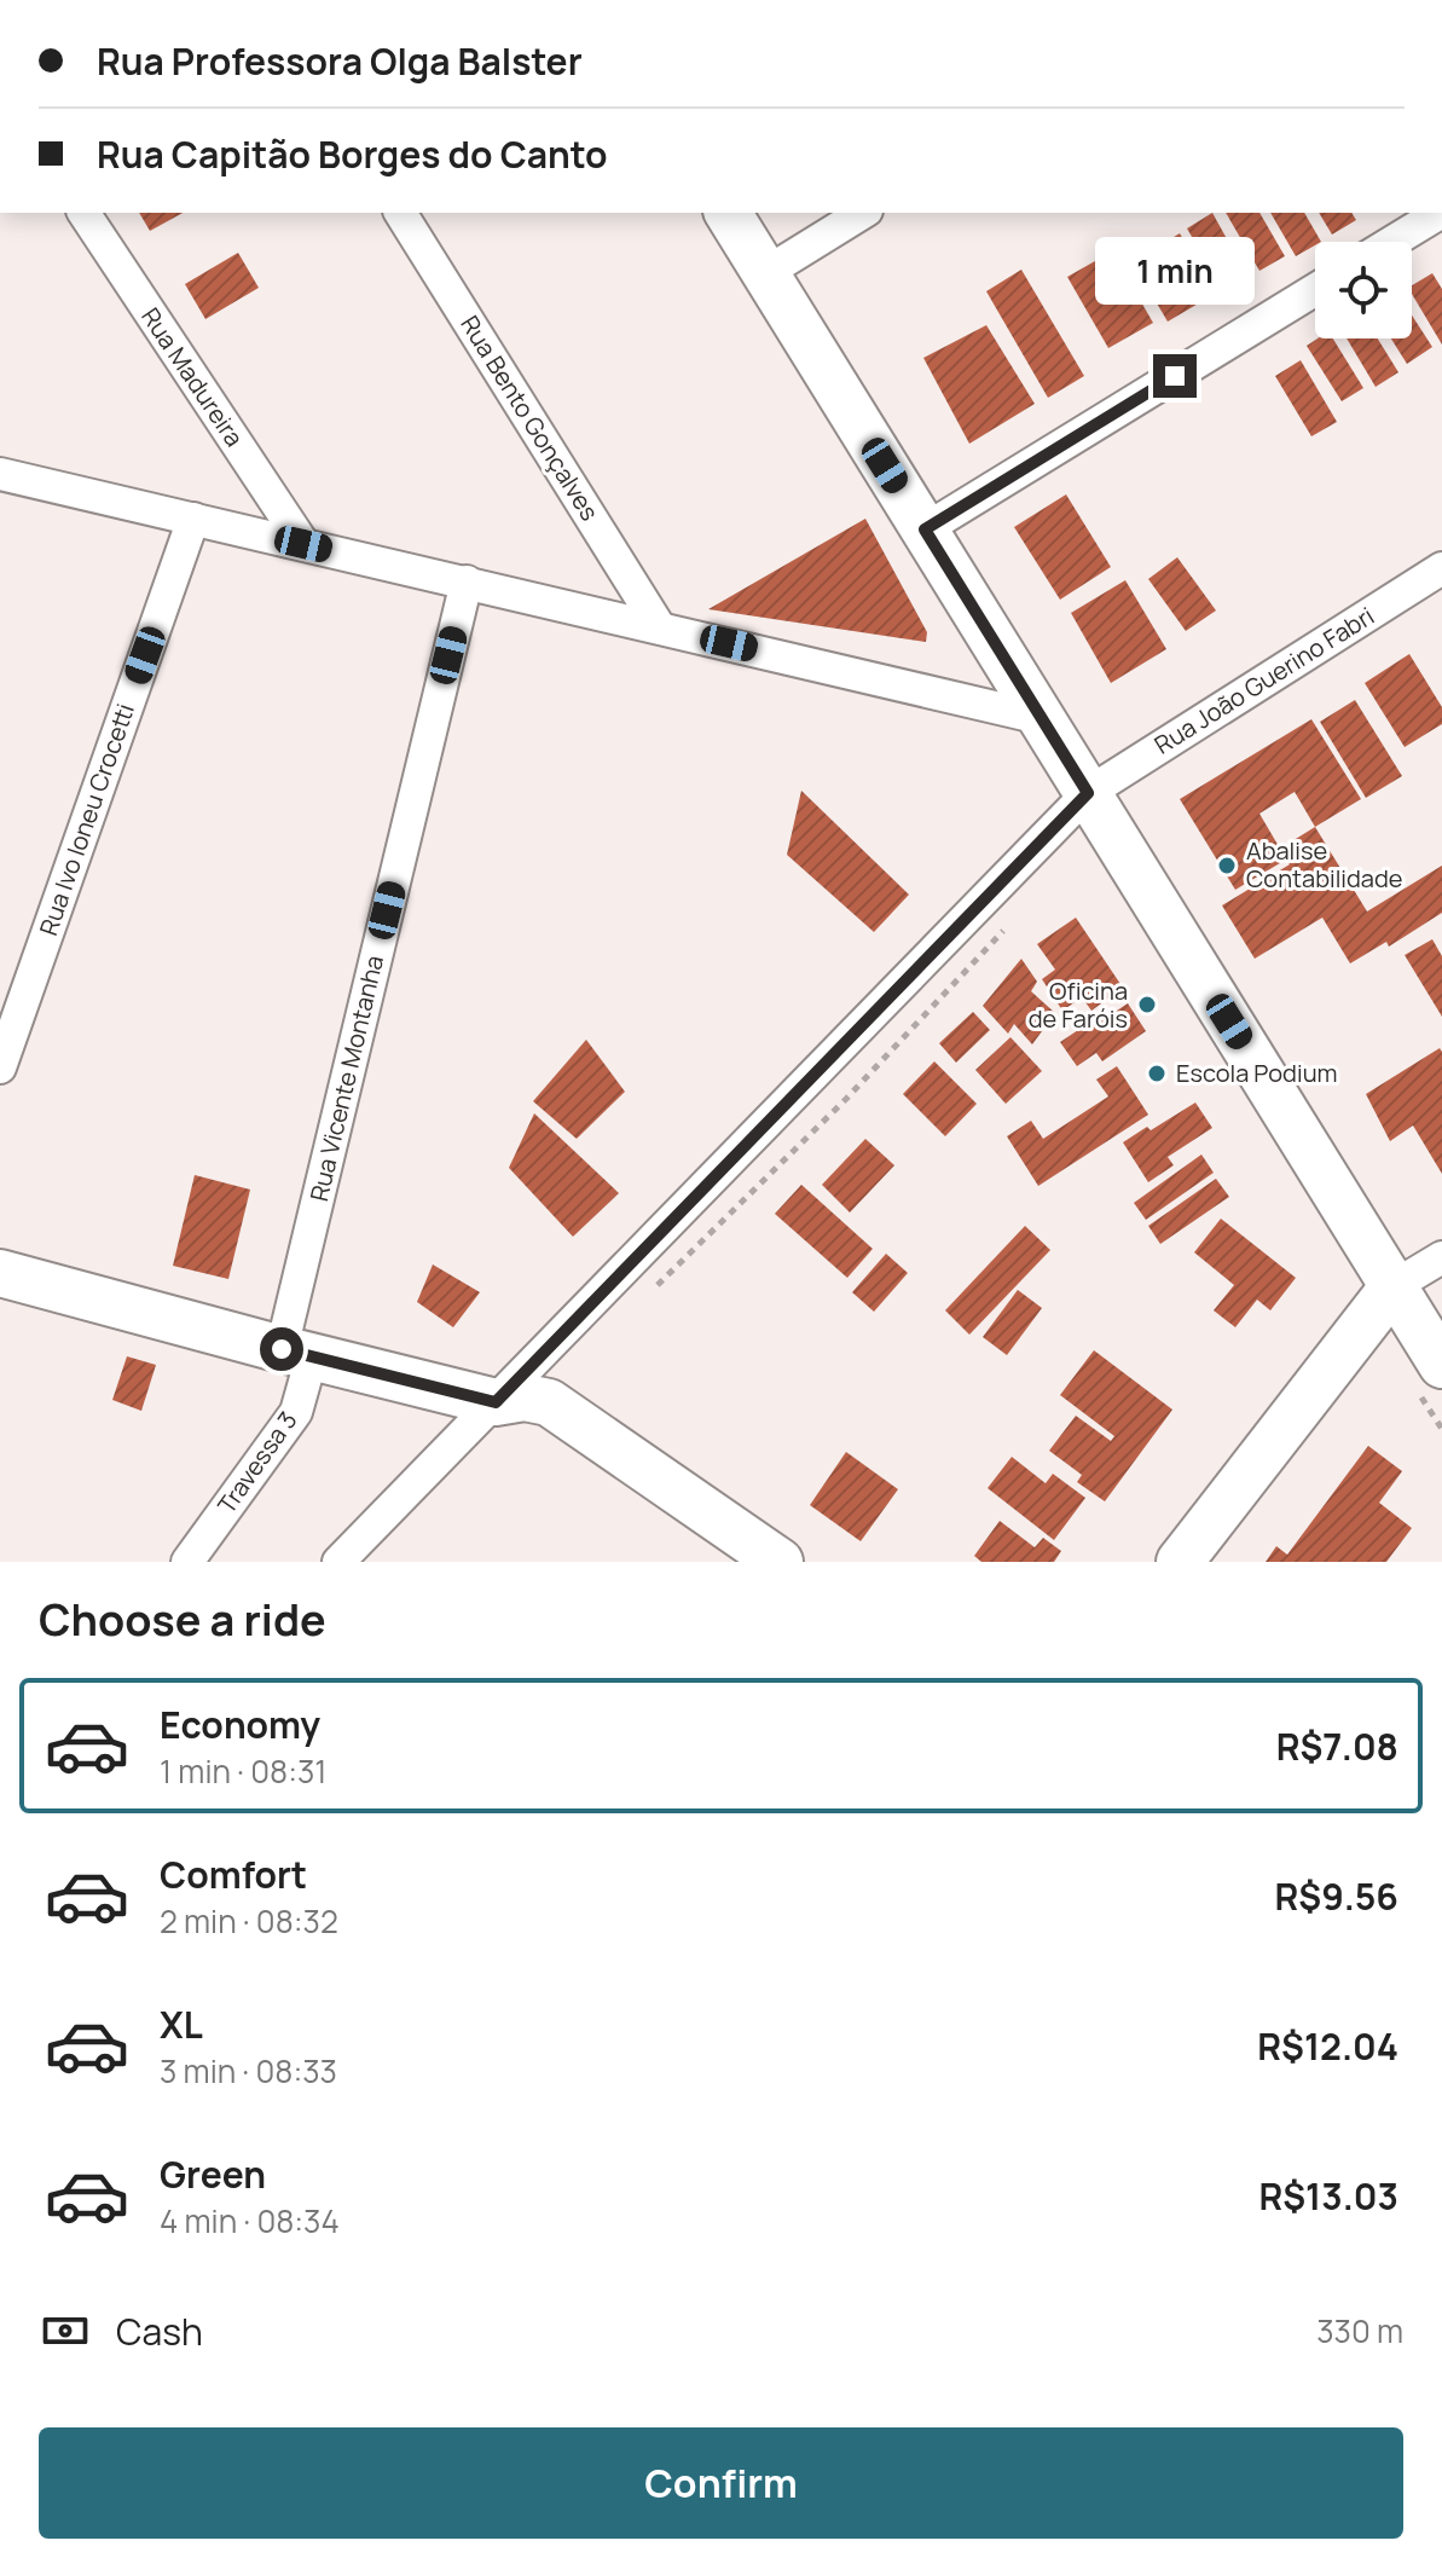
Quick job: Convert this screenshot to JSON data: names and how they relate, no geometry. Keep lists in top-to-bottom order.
{
  "streets": {
    "street": [
      "Rua Madureira",
      "Rua Bento Gonçalves",
      "Rua João Guerino Fabri",
      "Rua Ivo Ioneu Crocetti",
      "Rua Vicente Montanha",
      "Travessa 3"
    ]
  },
  "crossings": [
    ["Rua Vicente Montanha", "Travessa 3"]
  ],
  "places": ["Abalise Contabilidade", "Oficina de Faróis", "Escola Podium"],
  "page": {
    "banner": ["Rua Professora Olga Balster", "Rua Capitão Borges do Canto"],
    "bubble": "1 min",
    "heading": "Choose a ride",
    "list": [
      {
        "name": "Economy",
        "note": "1 min · 08:31",
        "value": "R$7.08"
      },
      {
        "name": "Comfort",
        "note": "2 min · 08:32",
        "value": "R$9.56"
      },
      {
        "name": "XL",
        "note": "3 min · 08:33",
        "value": "R$12.04"
      },
      {
        "name": "Green",
        "note": "4 min · 08:34",
        "value": "R$13.03"
      }
    ],
    "pay": ["Cash", "330 m"],
    "buttons": "Confirm"
  }
}
